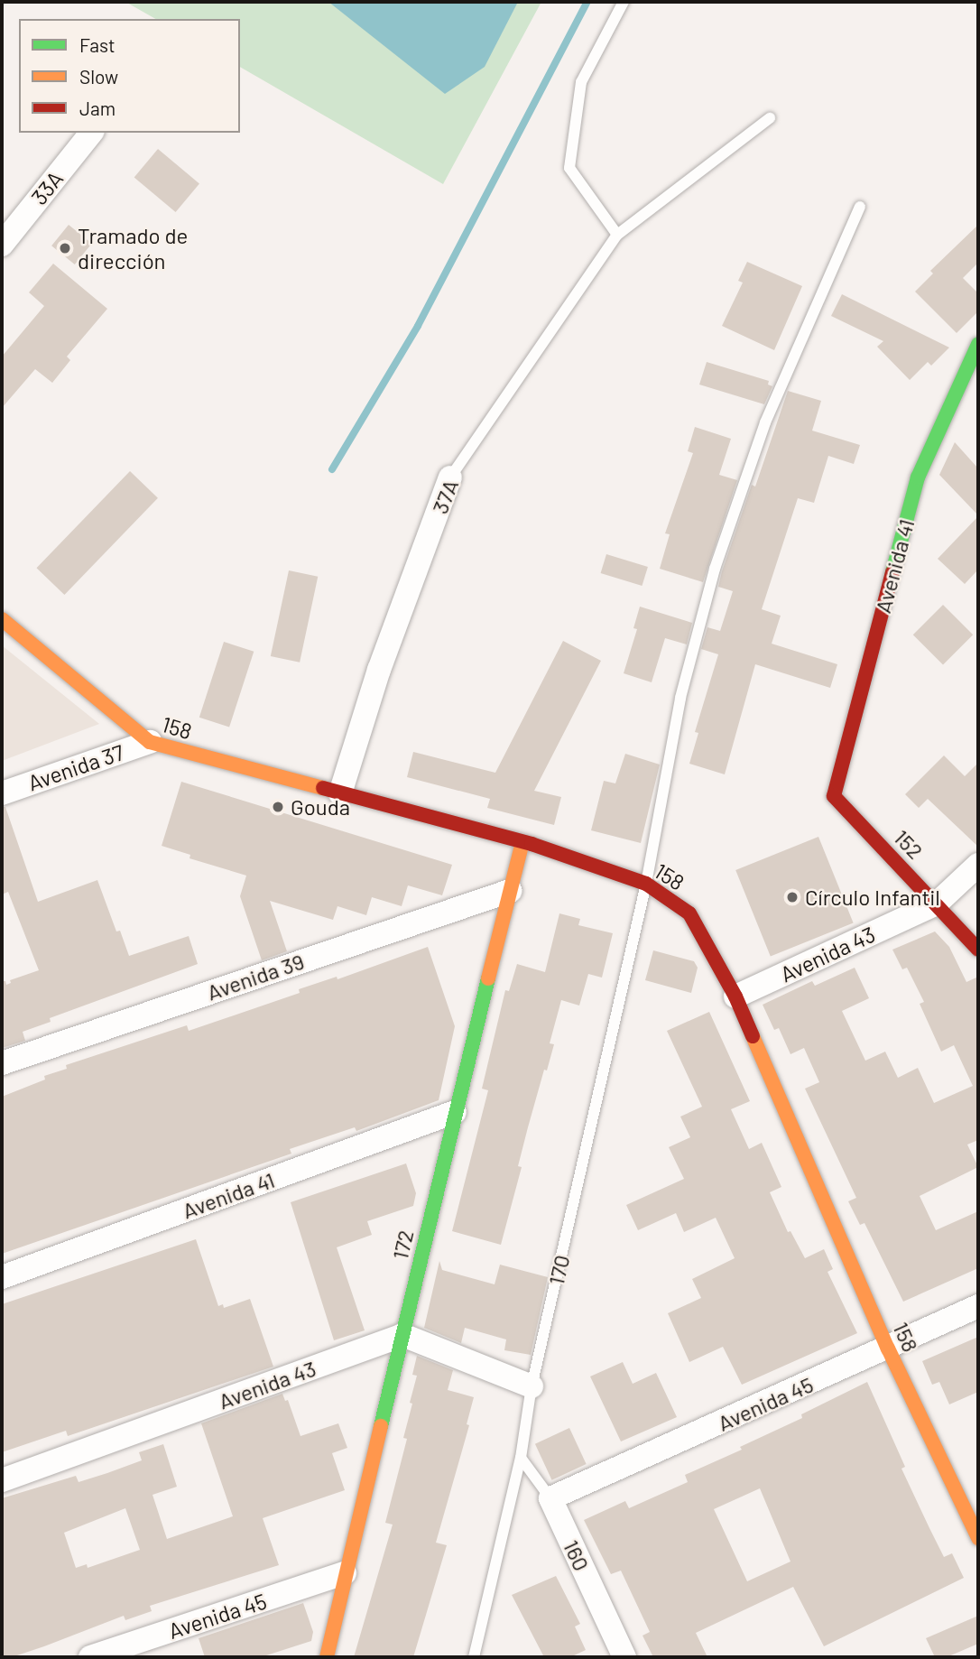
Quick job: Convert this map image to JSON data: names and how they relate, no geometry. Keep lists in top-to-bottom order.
{
  "streets": {
    "street": [
      "33A",
      "37A",
      "Avenida 41",
      "158",
      "Avenida 37",
      "152",
      "Avenida 43",
      "Avenida 39",
      "172",
      "Avenida 45",
      "160"
    ],
    "lane": ["170"]
  },
  "crossings": [
    ["37A", "158"],
    ["Avenida 41", "152"],
    ["Avenida 41", "172"],
    ["158", "Avenida 37"],
    ["158", "Avenida 43"],
    ["158", "172"],
    ["158", "170"],
    ["158", "Avenida 45"],
    ["152", "Avenida 43"],
    ["Avenida 43", "172"],
    ["Avenida 39", "172"],
    ["172", "Avenida 45"],
    ["170", "160"],
    ["Avenida 45", "160"]
  ],
  "places": ["Tramado de dirección", "Gouda", "Círculo Infantil"],
  "legend": ["Fast", "Slow", "Jam"]
}
